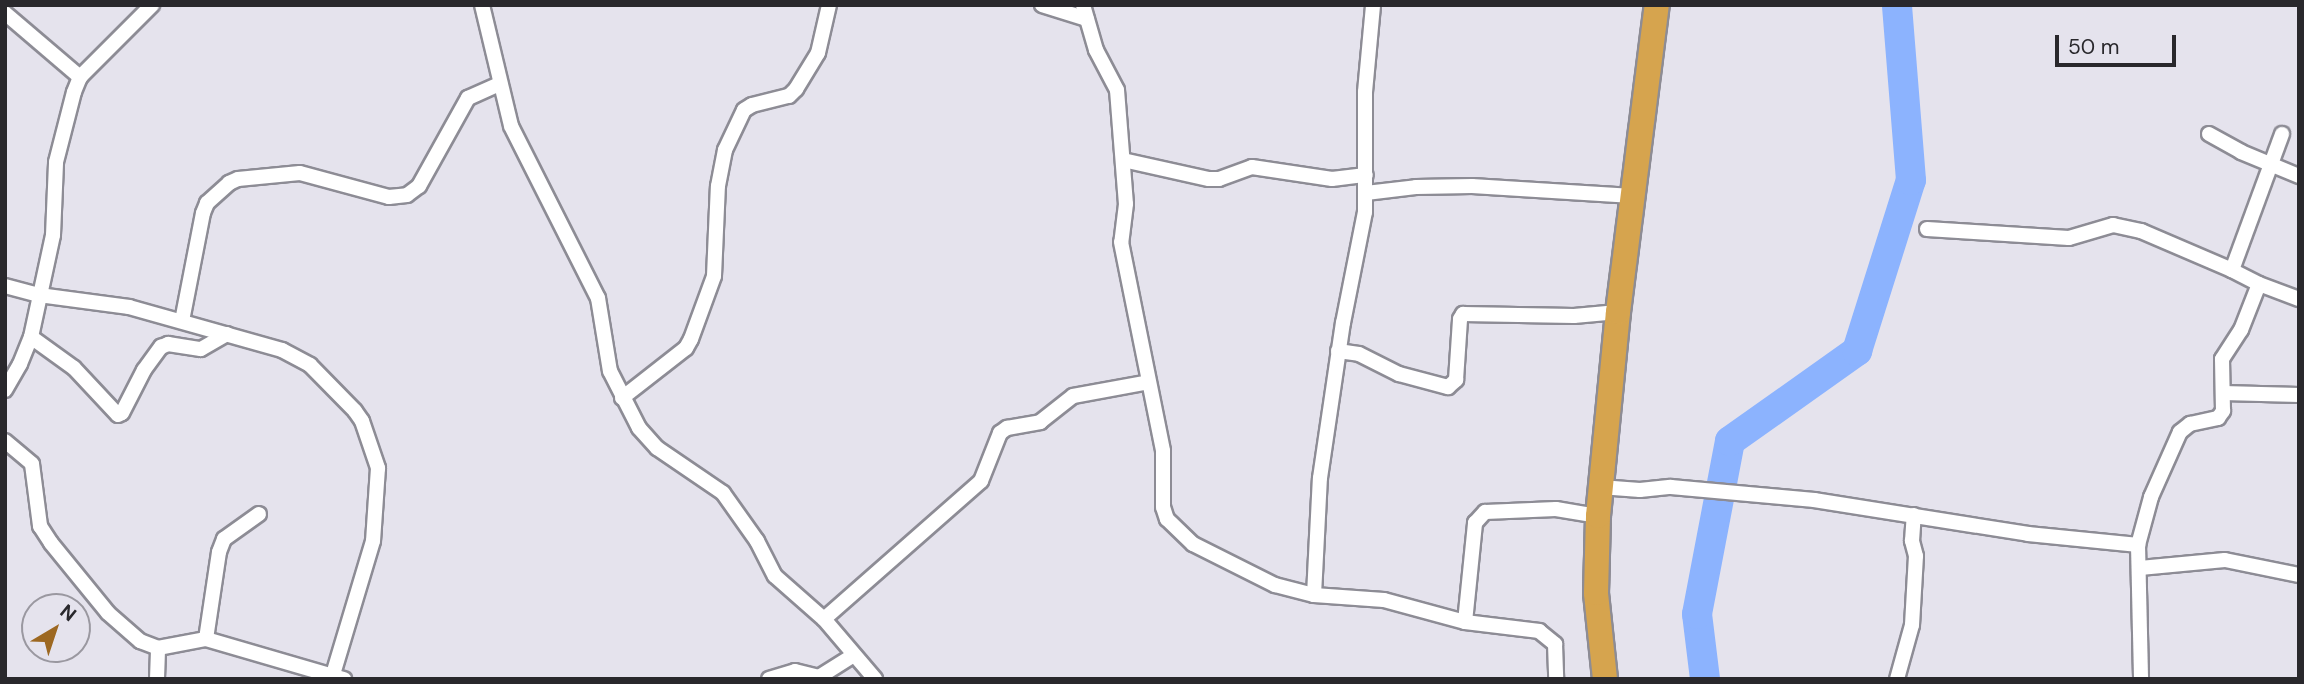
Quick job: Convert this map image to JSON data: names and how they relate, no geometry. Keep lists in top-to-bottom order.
{
  "scale_bar": "50 m",
  "north": "top right"
}
